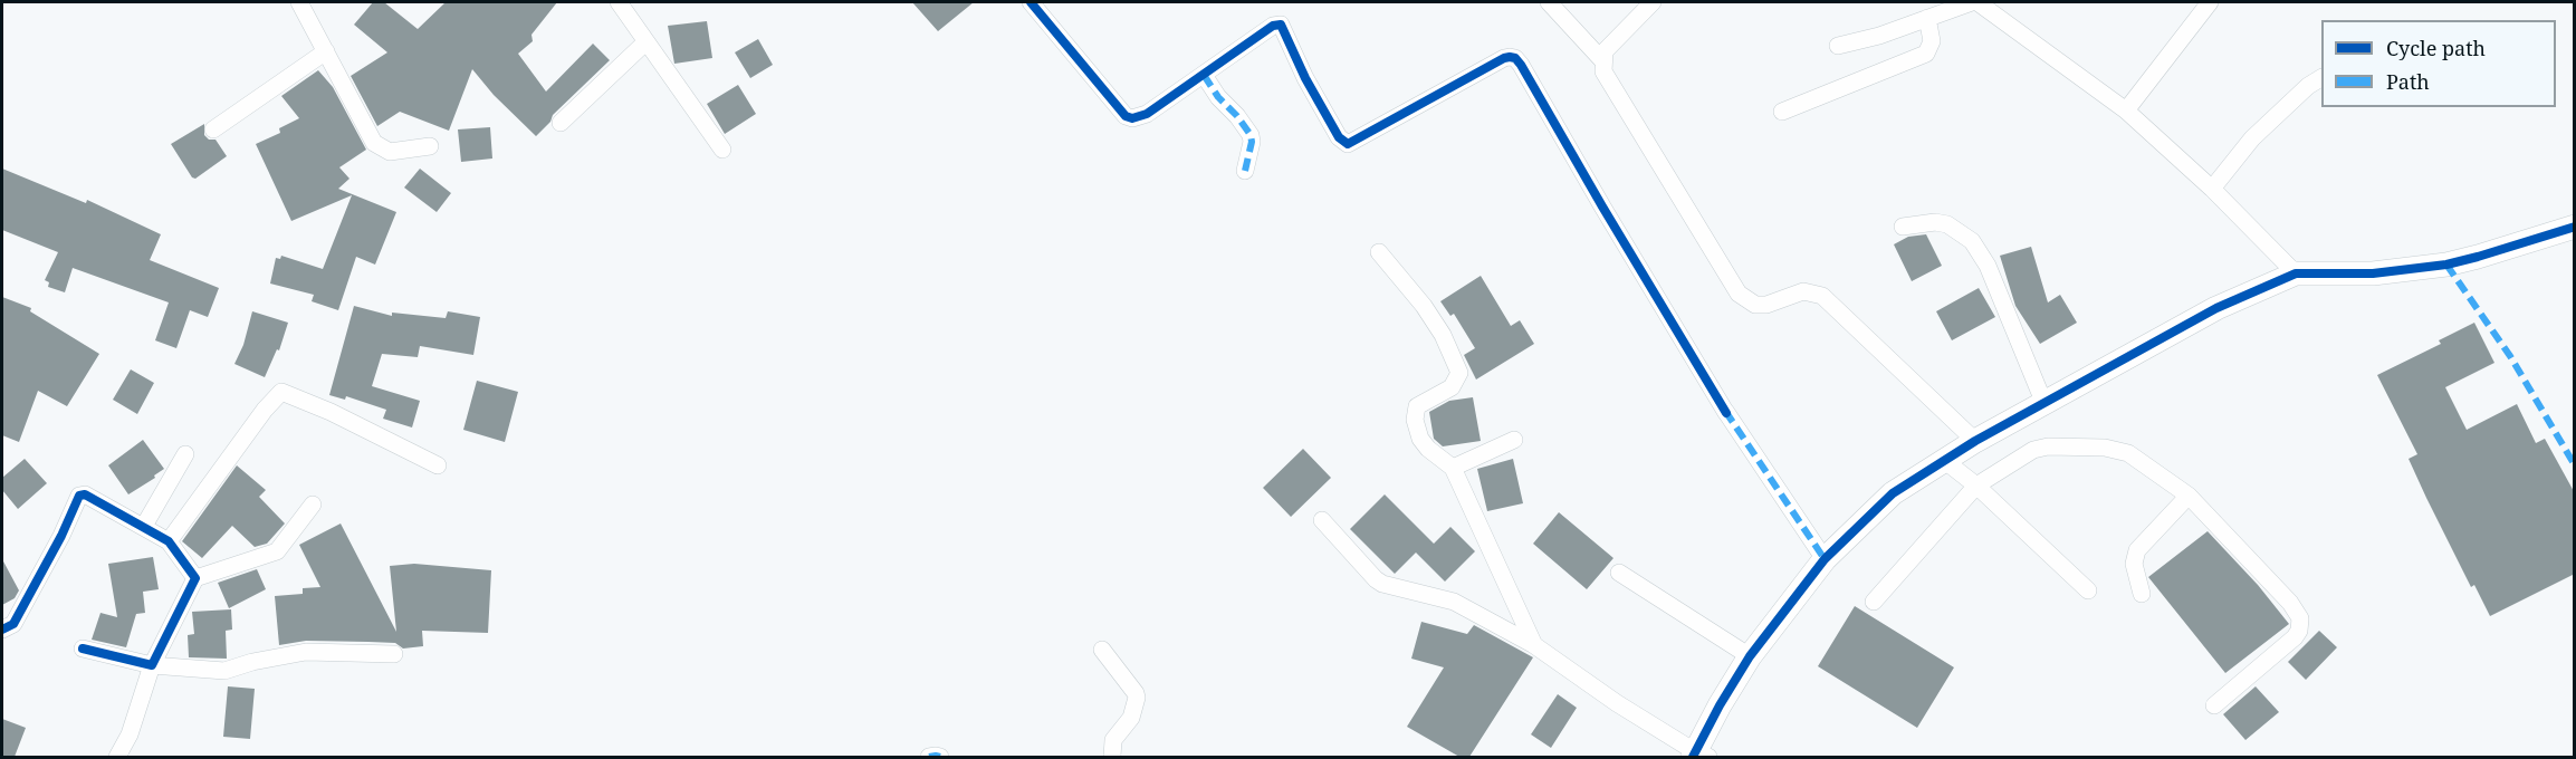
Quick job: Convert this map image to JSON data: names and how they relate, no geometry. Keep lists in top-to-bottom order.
{
  "legend": ["Cycle path", "Path"]
}
